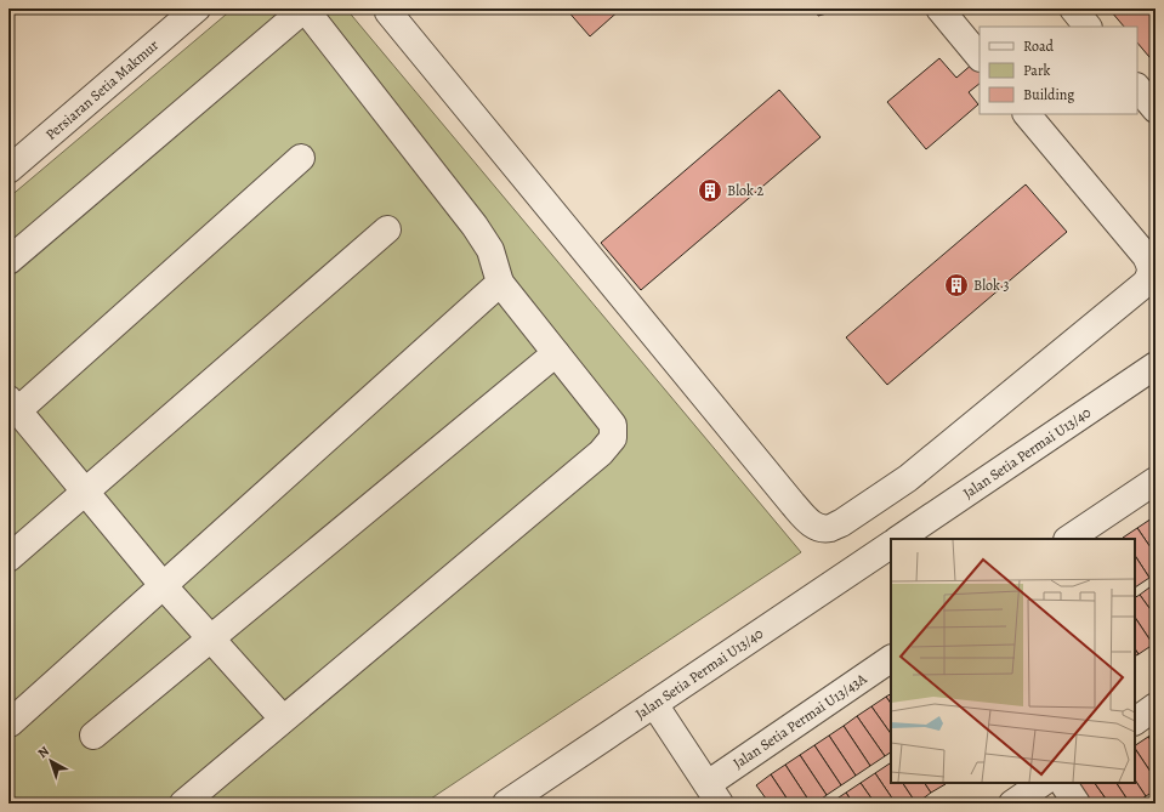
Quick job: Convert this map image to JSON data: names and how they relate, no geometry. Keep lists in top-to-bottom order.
{
  "streets": {
    "street": ["Persiaran Setia Makmur", "Jalan Setia Permai U13/40", "Jalan Setia Permai U13/43A"]
  },
  "places": {
    "building": ["Blok 2", "Blok 3"]
  },
  "legend": ["Road", "Park", "Building"],
  "north": "top left"
}
